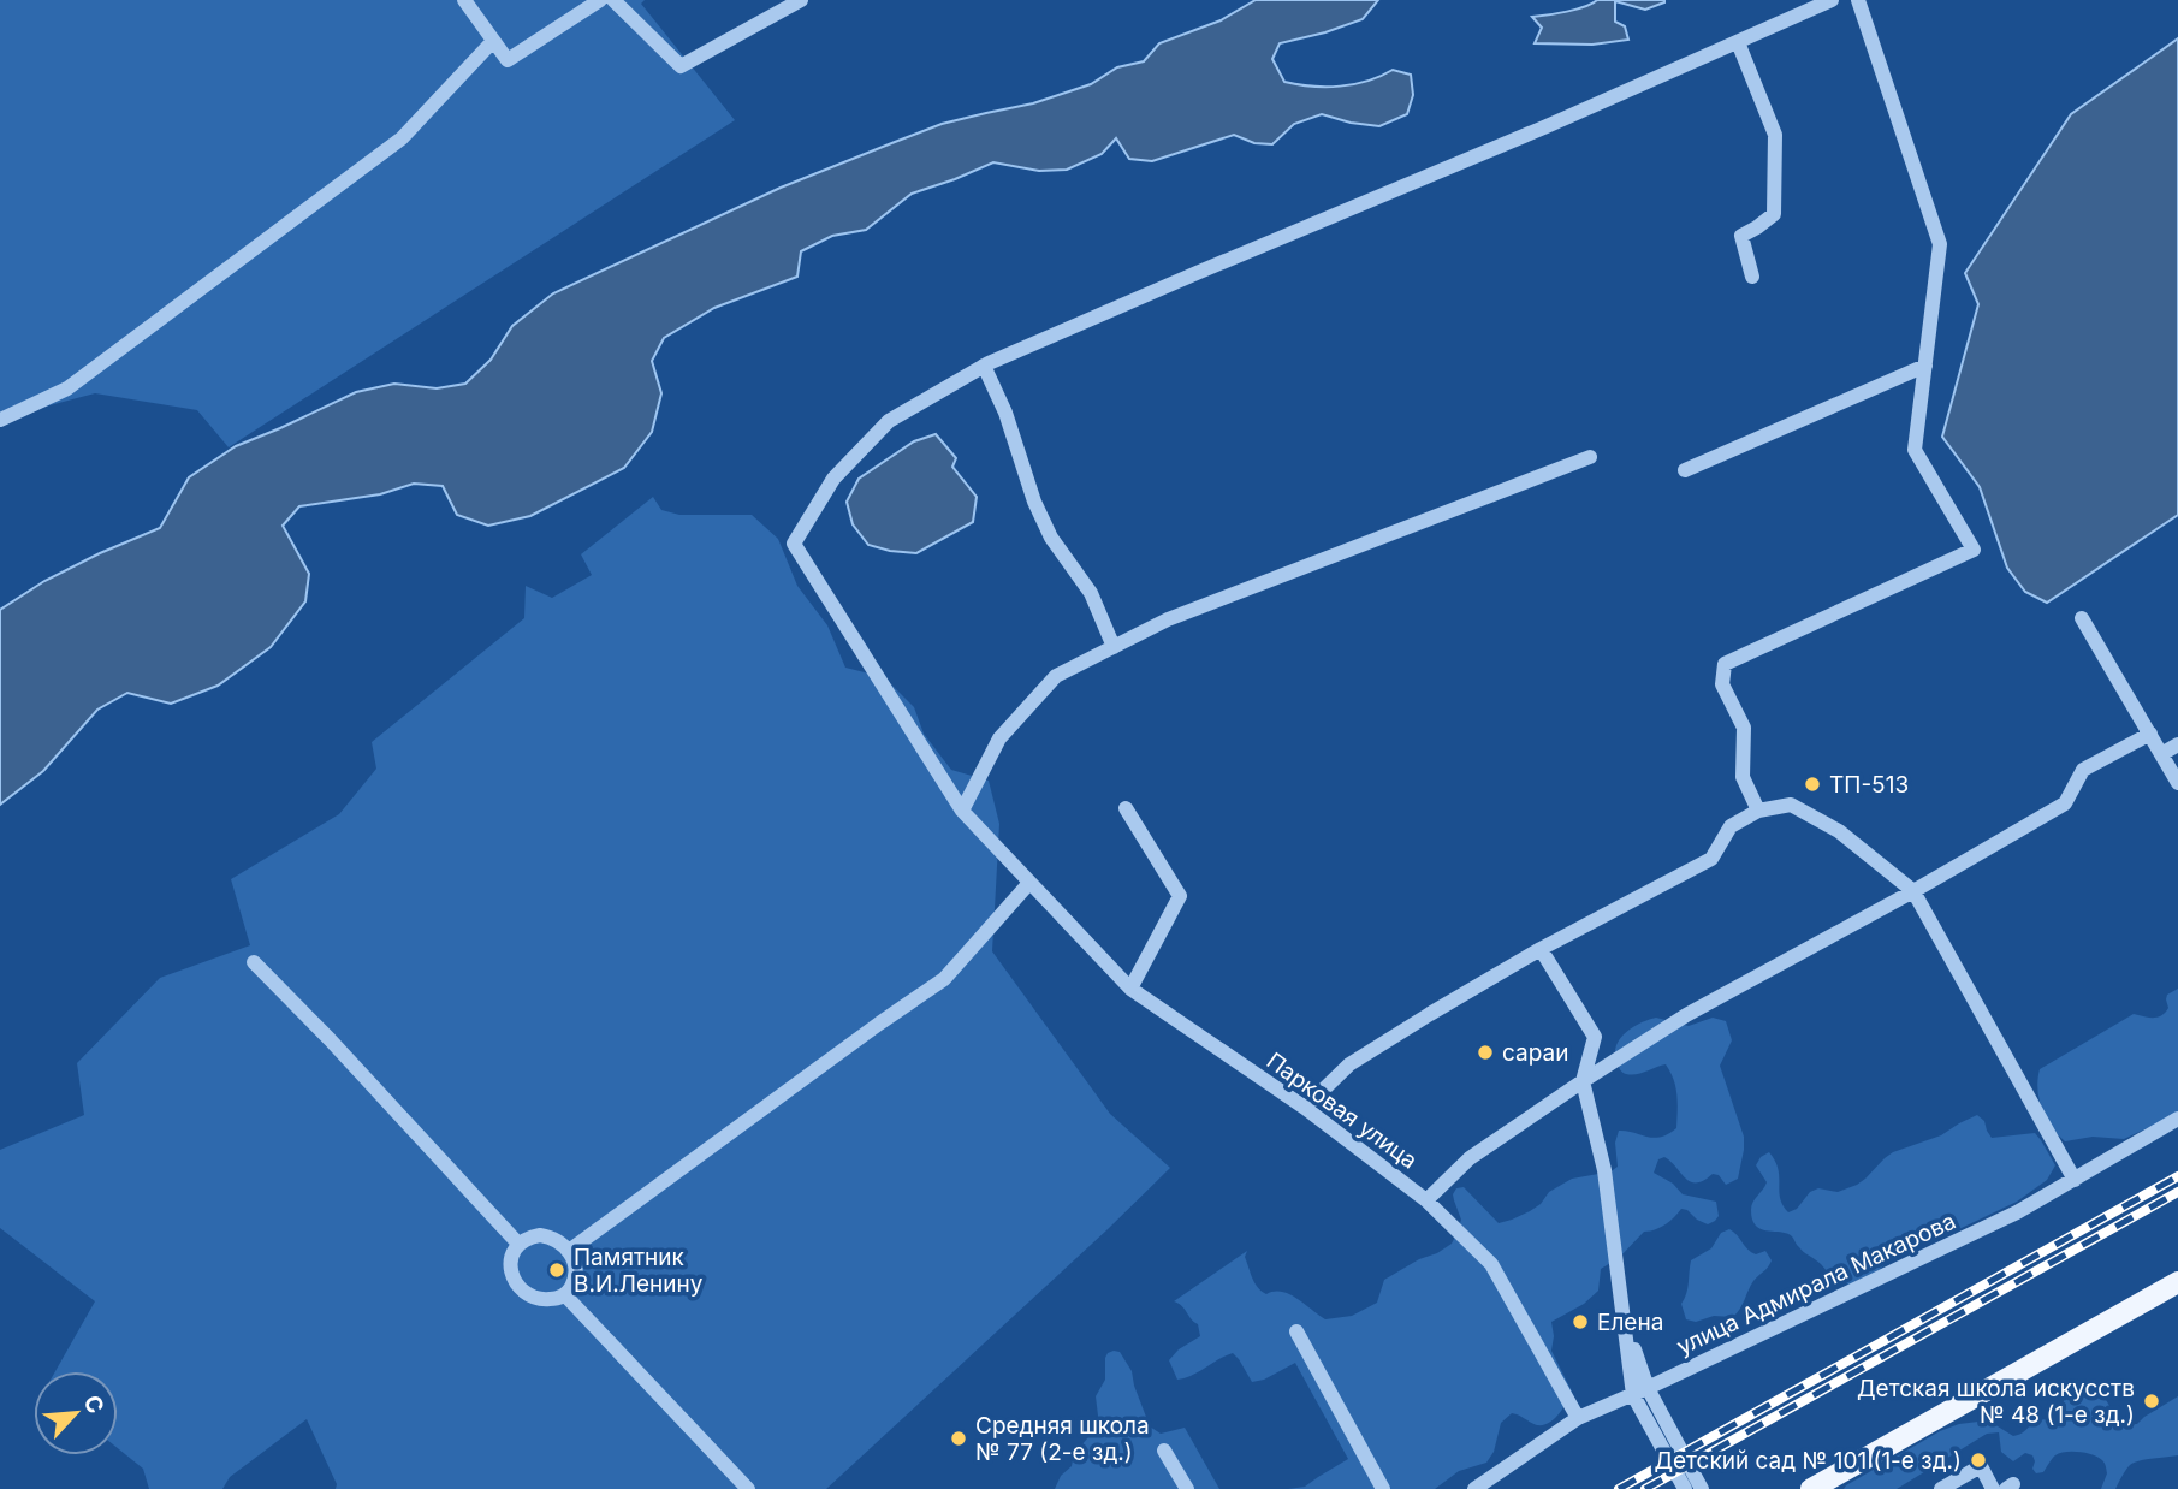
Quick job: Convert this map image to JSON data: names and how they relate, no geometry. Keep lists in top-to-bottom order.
{
  "streets": {
    "street": ["Парковая улица", "улица Адмирала Макарова"]
  },
  "crossings": [
    ["Парковая улица", "улица Адмирала Макарова"]
  ],
  "places": [
    "ТП-513",
    "сараи",
    "Памятник В.И.Ленину",
    "Елена",
    "Детская школа искусств № 48 (1-е зд.)",
    "Средняя школа № 77 (2-е зд.)",
    "Детский сад № 101 (1-е зд.)"
  ],
  "north": "top right"
}
